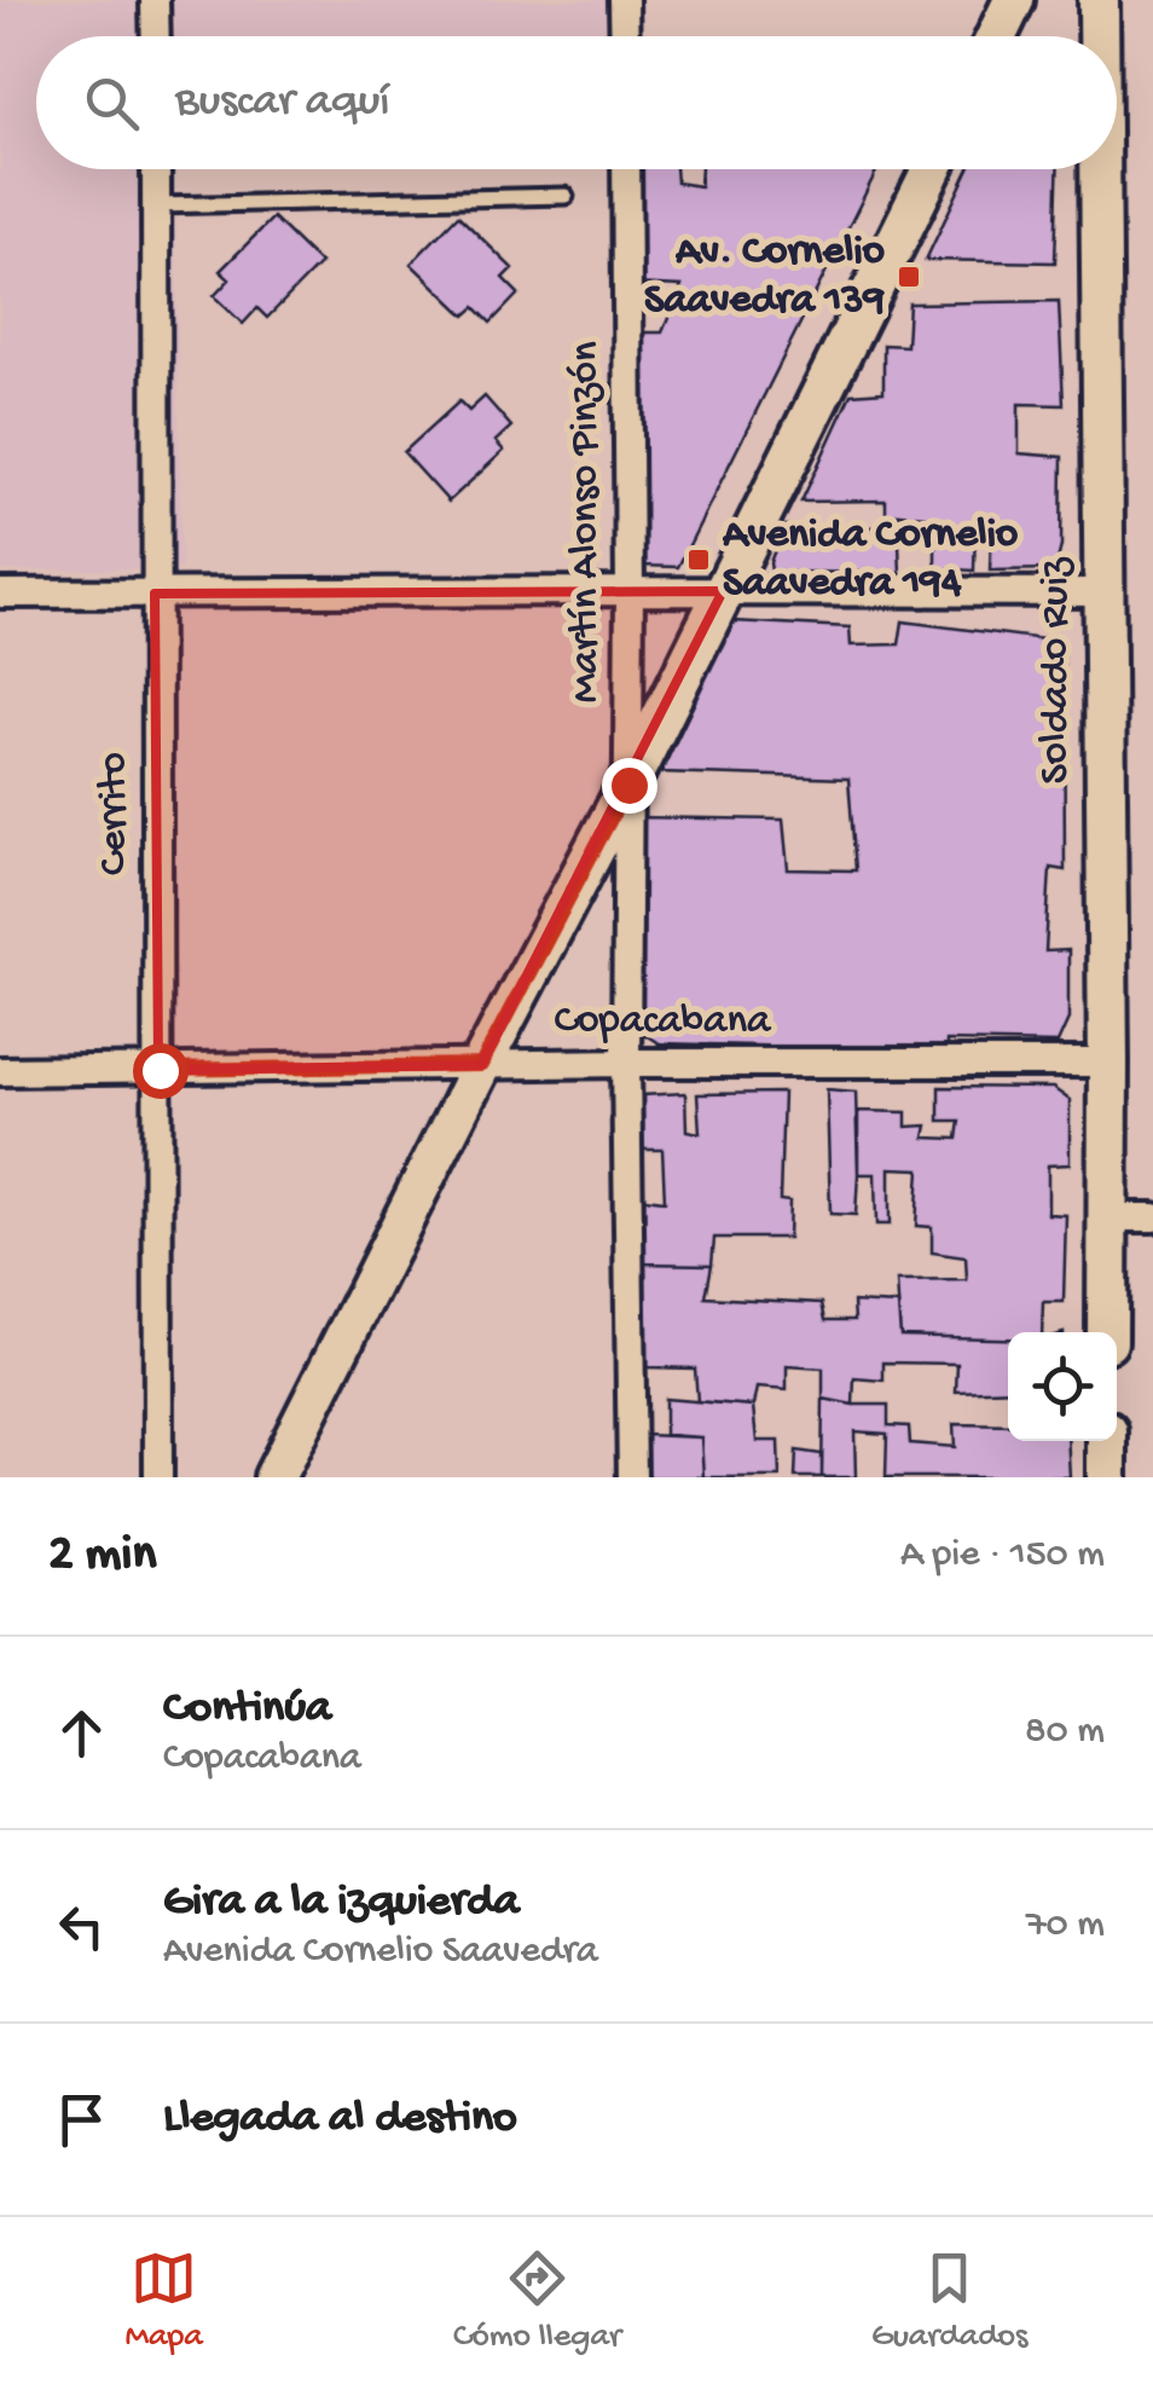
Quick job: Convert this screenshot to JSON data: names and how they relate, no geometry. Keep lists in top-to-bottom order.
{
  "streets": {
    "main road": ["Soldado Ruiz"],
    "street": ["Martín Alonso Pinzón", "Cerrito", "Copacabana"]
  },
  "crossings": [
    ["Martín Alonso Pinzón", "Copacabana"],
    ["Soldado Ruiz", "Copacabana"],
    ["Cerrito", "Copacabana"]
  ],
  "places": {
    "transit": ["Av. Cornelio Saavedra 139", "Avenida Cornelio Saavedra 194"]
  },
  "page": {
    "search": "Buscar aquí",
    "heading": ["2 min", "A pie · 150 m"],
    "list": [
      ["Continúa", "Copacabana", "80 m"],
      ["Gira a la izquierda", "Avenida Cornelio Saavedra", "70 m"],
      "Llegada al destino"
    ],
    "nav": ["Mapa", "Cómo llegar", "Guardados"]
  }
}
